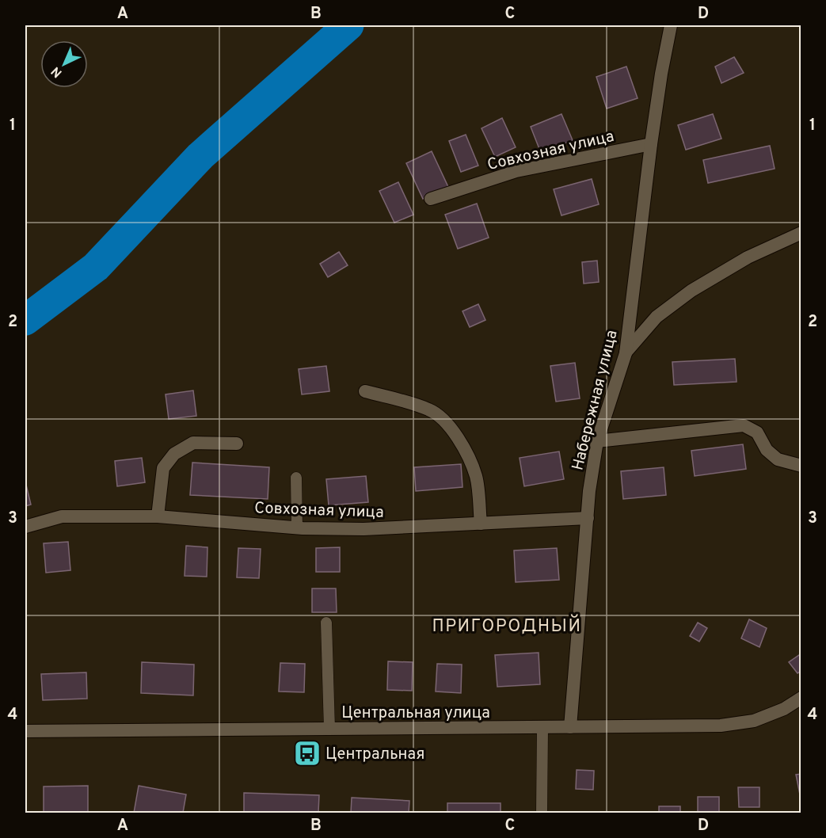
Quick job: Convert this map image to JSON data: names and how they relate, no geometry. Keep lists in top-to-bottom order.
{
  "streets": {
    "street": ["Совхозная улица", "Набережная улица", "Центральная улица"]
  },
  "crossings": [
    ["Совхозная улица", "Набережная улица"],
    ["Набережная улица", "Центральная улица"]
  ],
  "districts": ["ПРИГОРОДНЫЙ"],
  "places": {
    "bus stop": ["Центральная"]
  },
  "north": "bottom left",
  "grid": {
    "columns": [
      "A",
      "B",
      "C",
      "D"
    ],
    "rows": [
      "1",
      "2",
      "3",
      "4"
    ]
  }
}
